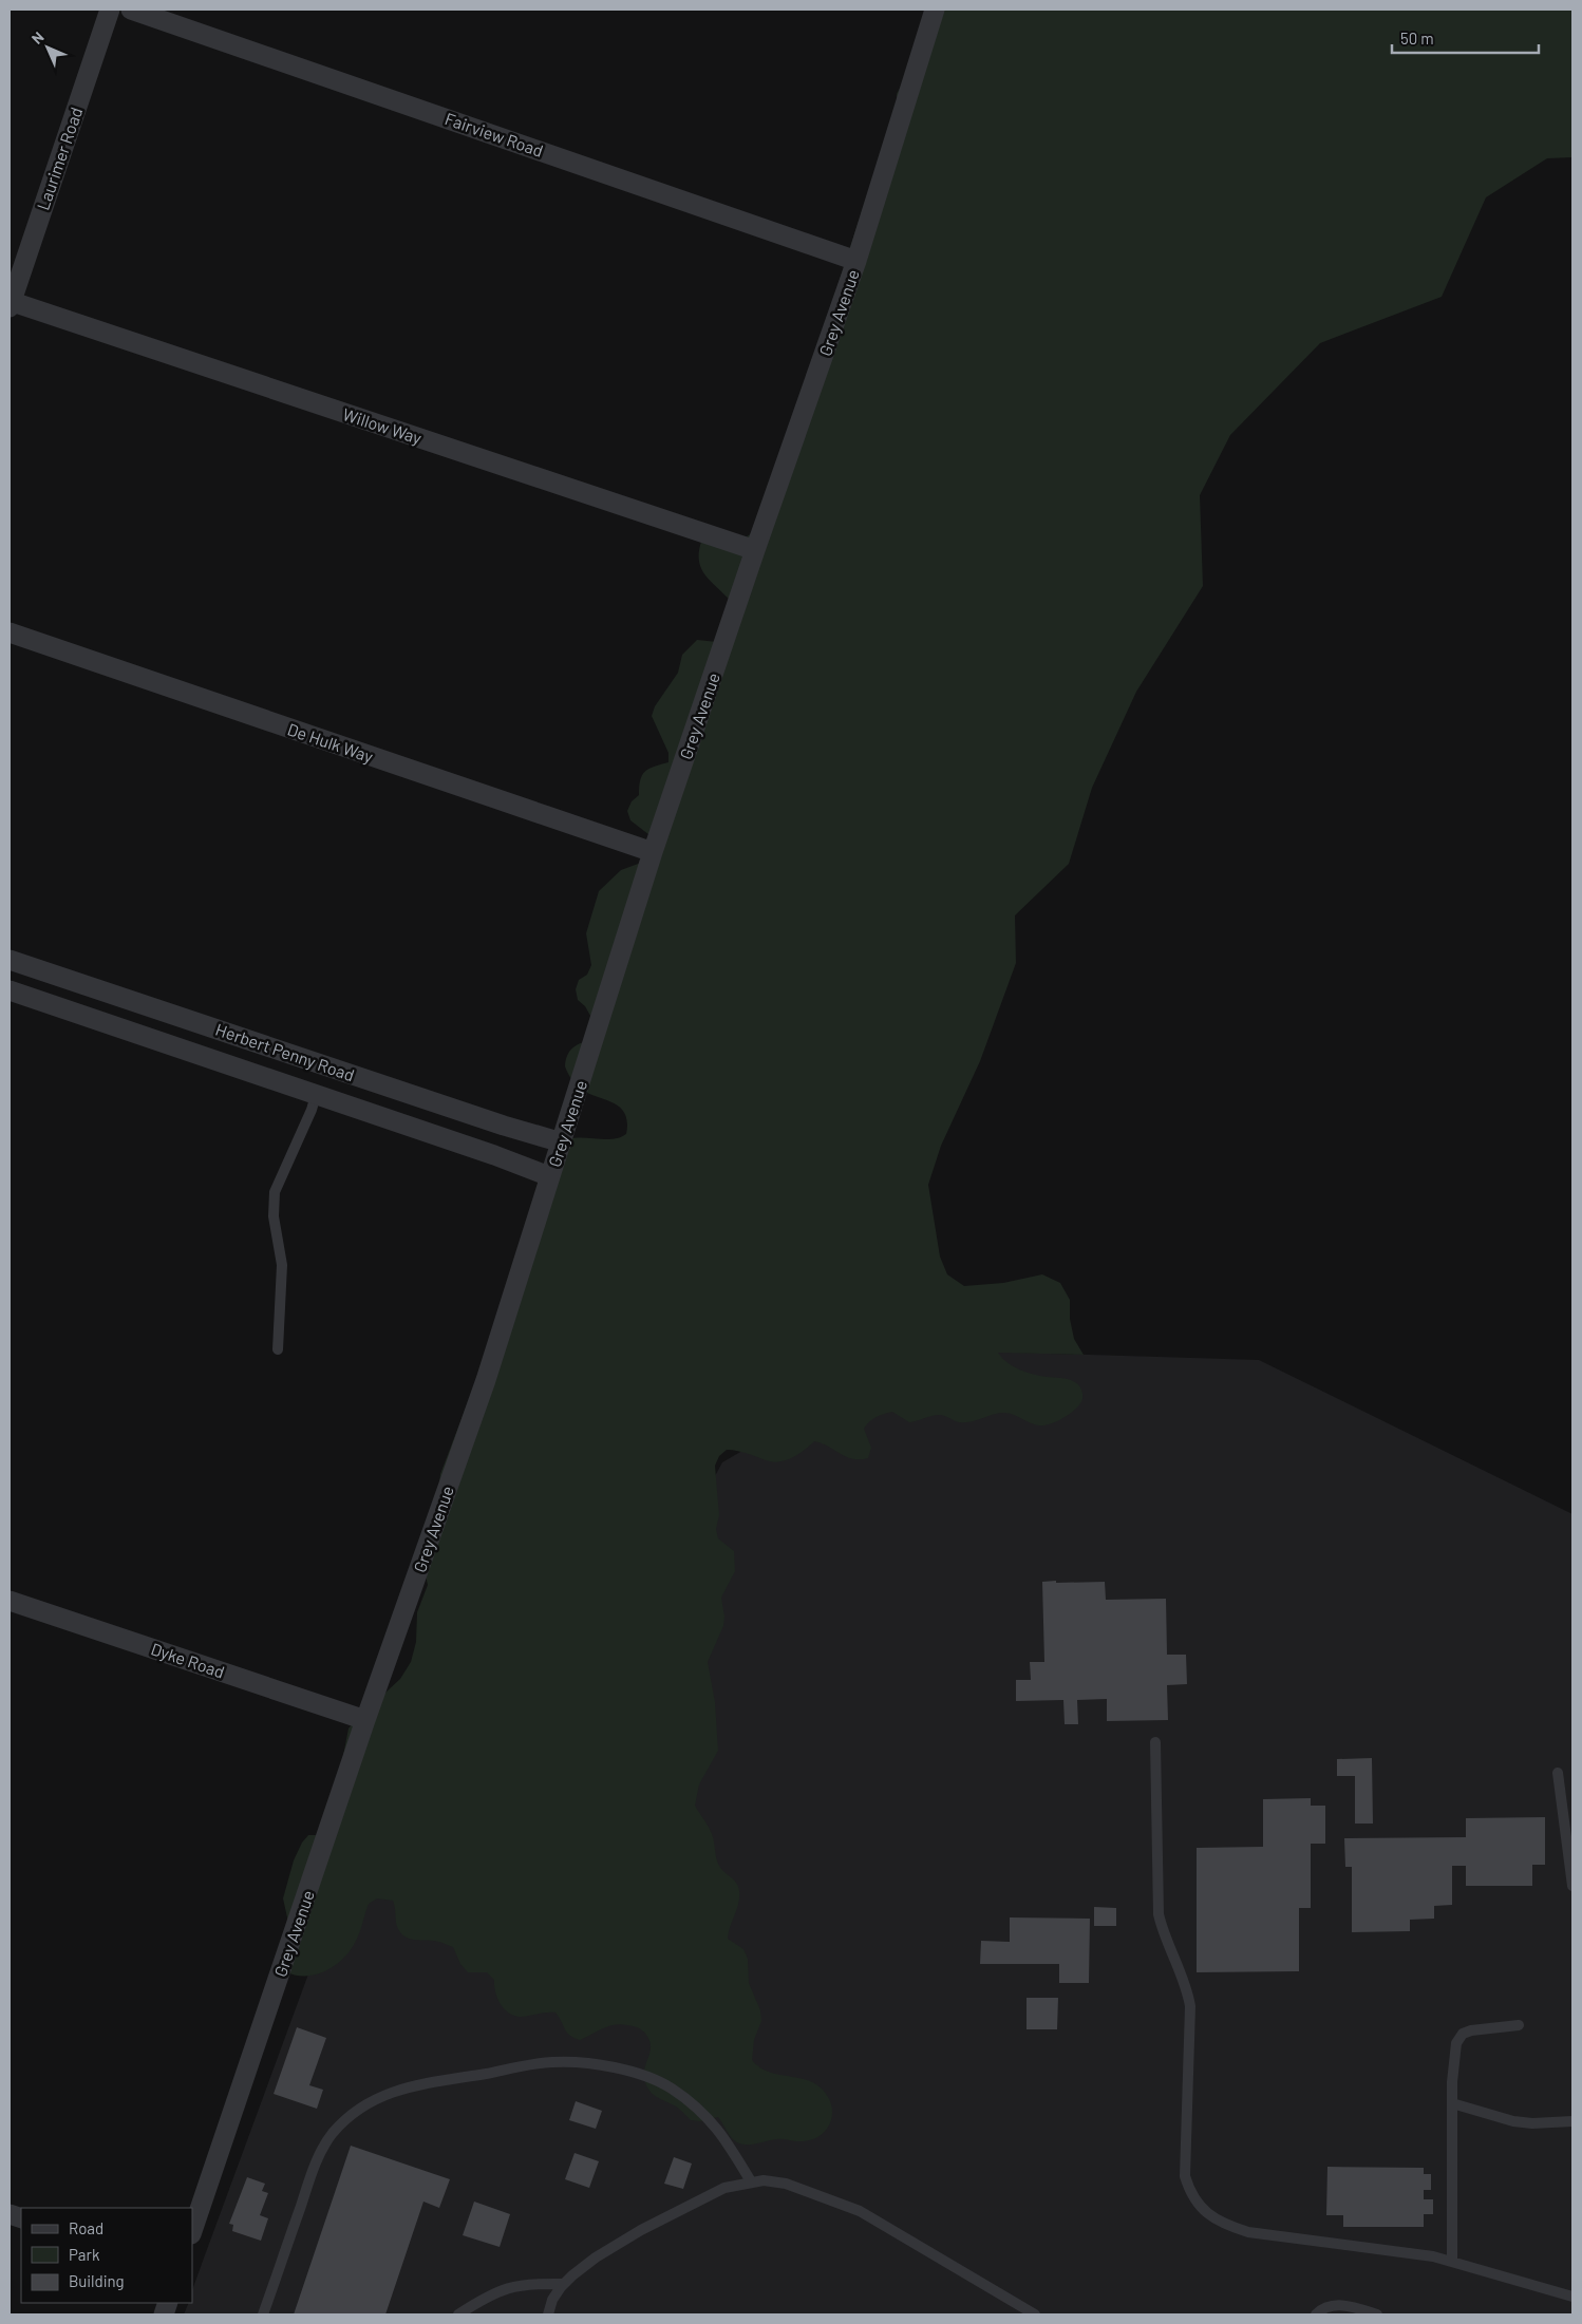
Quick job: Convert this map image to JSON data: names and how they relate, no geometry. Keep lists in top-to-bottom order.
{
  "streets": {
    "street": [
      "Fairview Road",
      "Laurimer Road",
      "Grey Avenue",
      "Willow Way",
      "De Hulk Way",
      "Herbert Penny Road",
      "Dyke Road"
    ]
  },
  "crossings": [
    ["Fairview Road", "Grey Avenue"],
    ["Laurimer Road", "Willow Way"],
    ["Grey Avenue", "Willow Way"],
    ["Grey Avenue", "De Hulk Way"],
    ["Grey Avenue", "Herbert Penny Road"],
    ["Grey Avenue", "Dyke Road"]
  ],
  "legend": ["Road", "Park", "Building"],
  "scale_bar": "50 m",
  "north": "top left"
}
